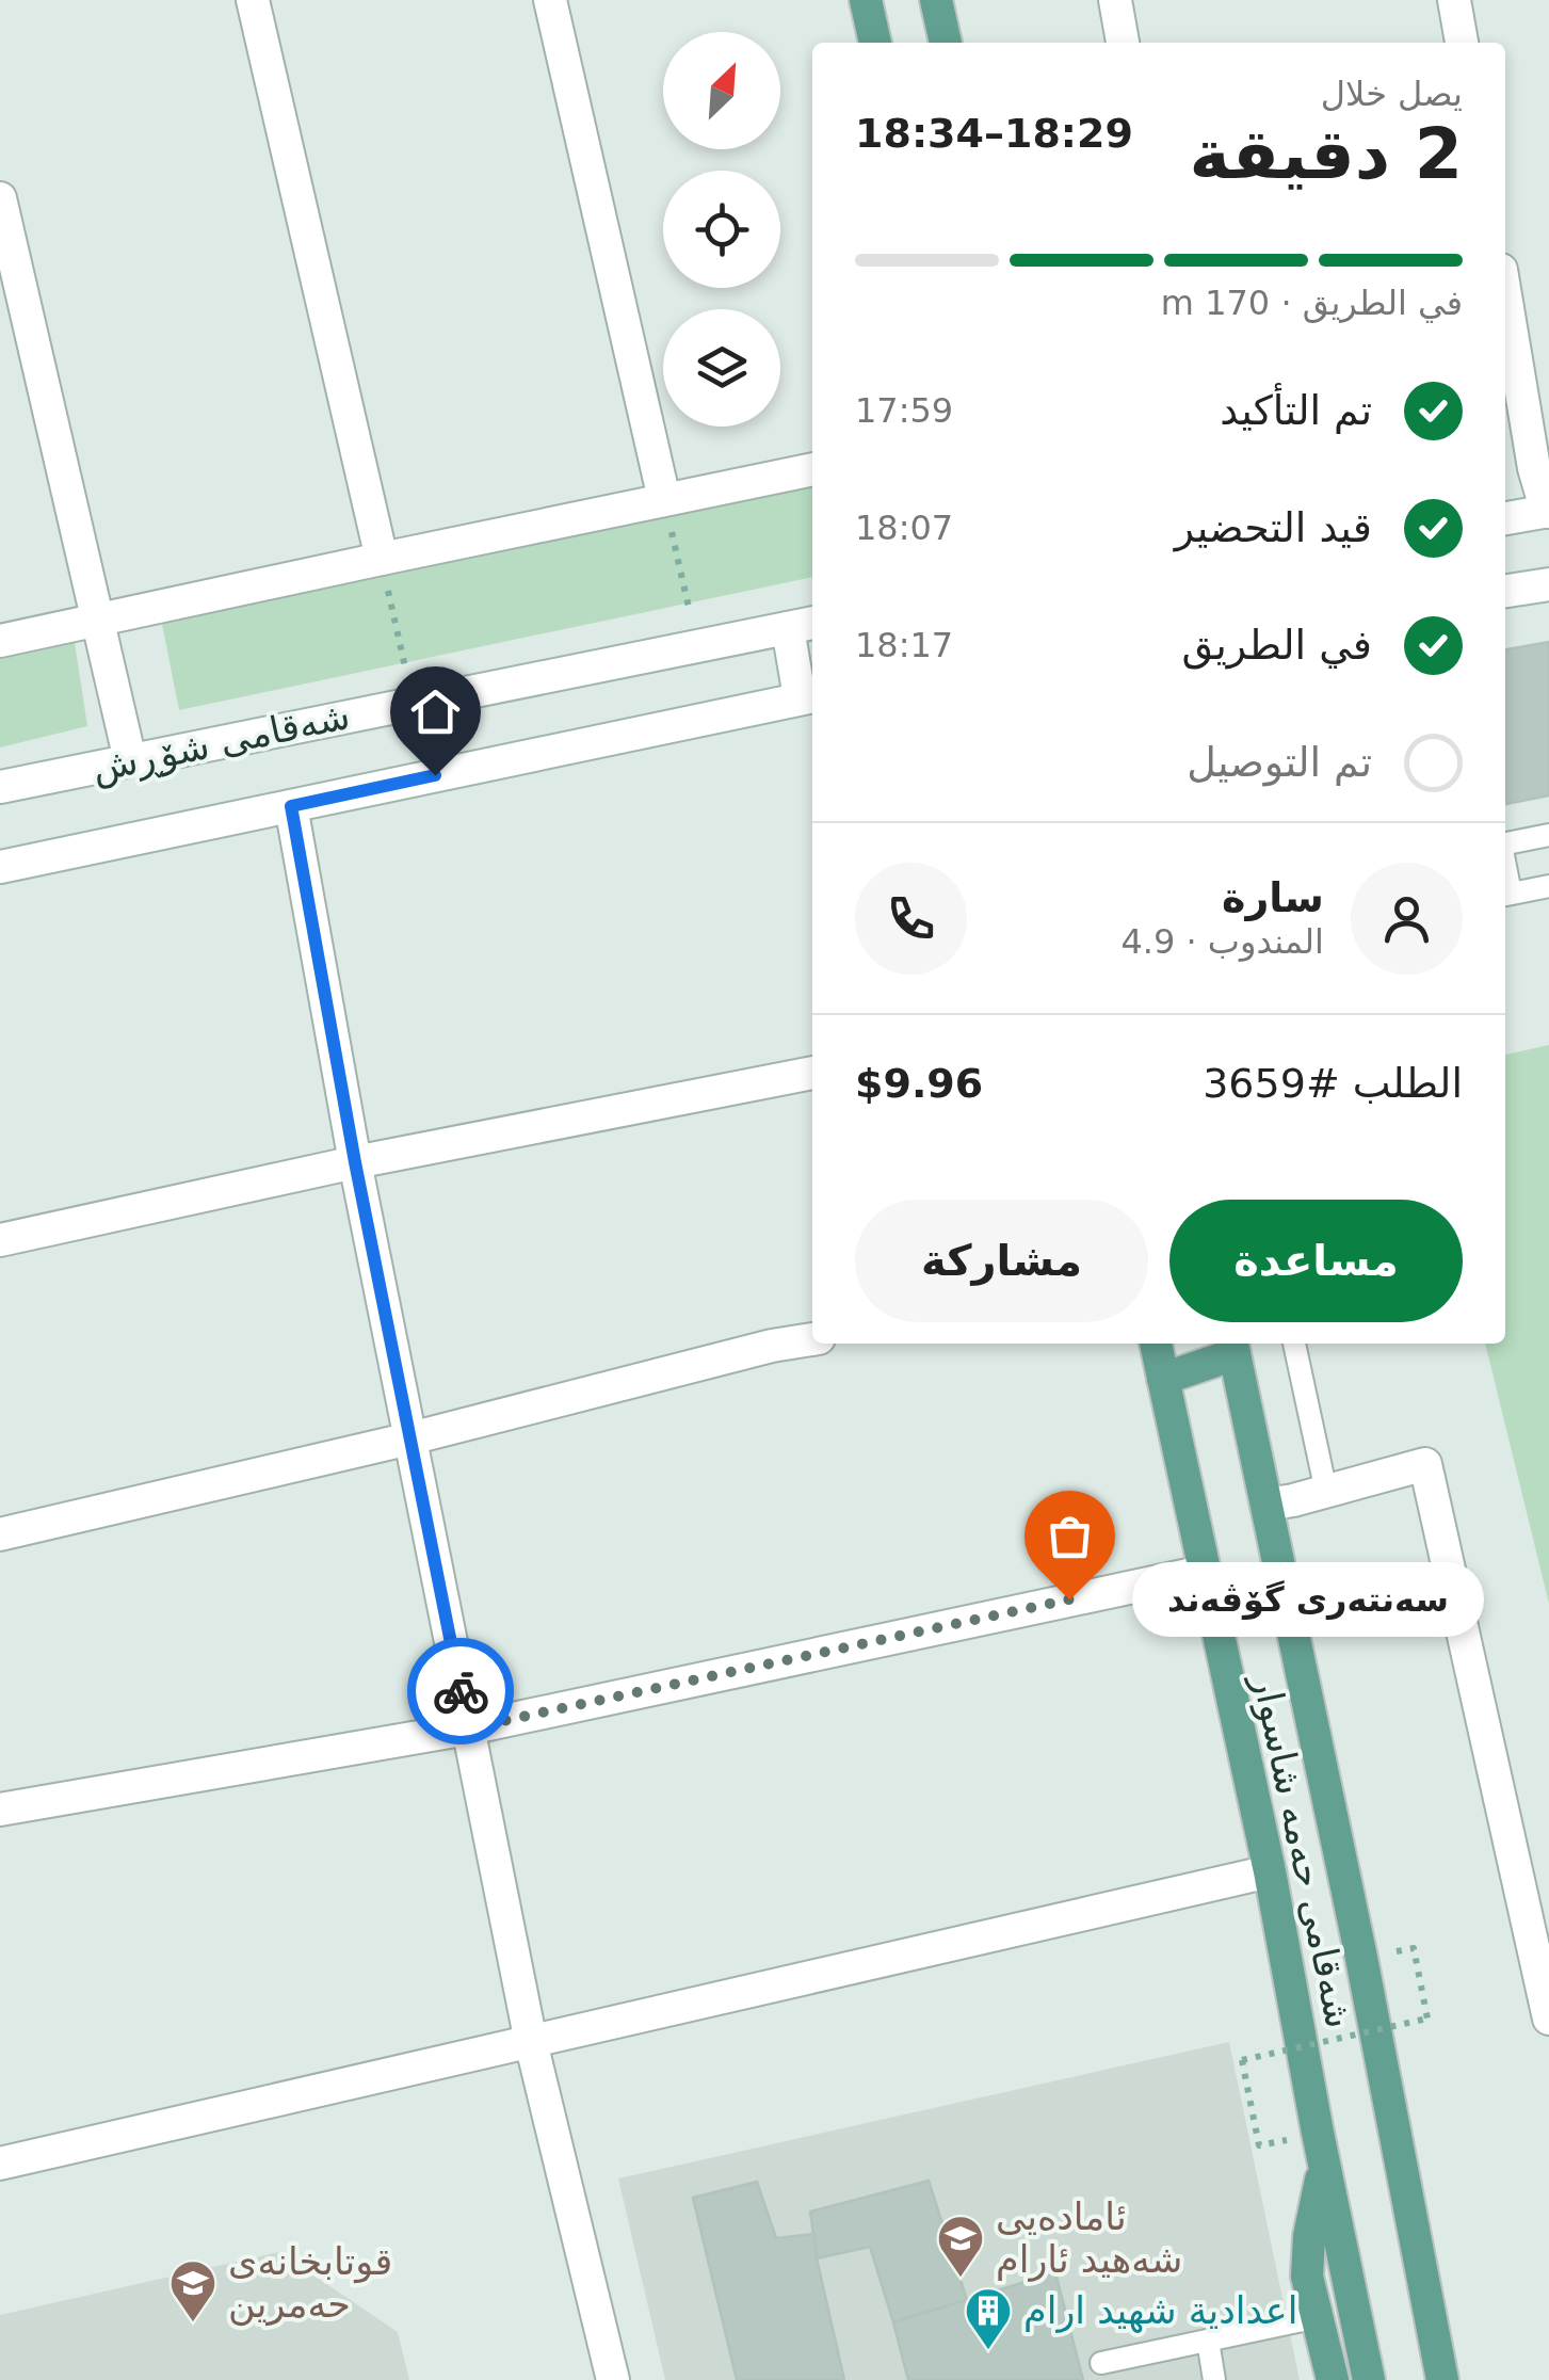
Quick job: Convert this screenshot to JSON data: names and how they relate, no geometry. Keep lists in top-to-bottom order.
{
  "streets": {
    "main road": ["شەقامی حەمە شاسوار"],
    "street": ["شەقامی شۆڕش"]
  },
  "places": {
    "other": ["سەنتەری گۆڤەند"],
    "school or university": ["ئامادەیی شەهید ئارام", "قوتابخانەی حەمرین"],
    "building": ["اعدادية شهيد ارام"]
  },
  "north": "top right",
  "page": {
    "heading": ["2 دقيقة", "يصل خلال", "18:29–18:34"],
    "panel": [
      "سارة",
      "المندوب · 4.9",
      "الطلب #3659",
      "$9.96"
    ],
    "bar": "في الطريق · 170 m",
    "list": [
      ["تم التأكيد", "17:59"],
      ["قيد التحضير", "18:07"],
      ["في الطريق", "18:17"],
      "تم التوصيل"
    ],
    "buttons": ["مساعدة", "مشاركة"],
    "bubble": "سەنتەری گۆڤەند"
  }
}
